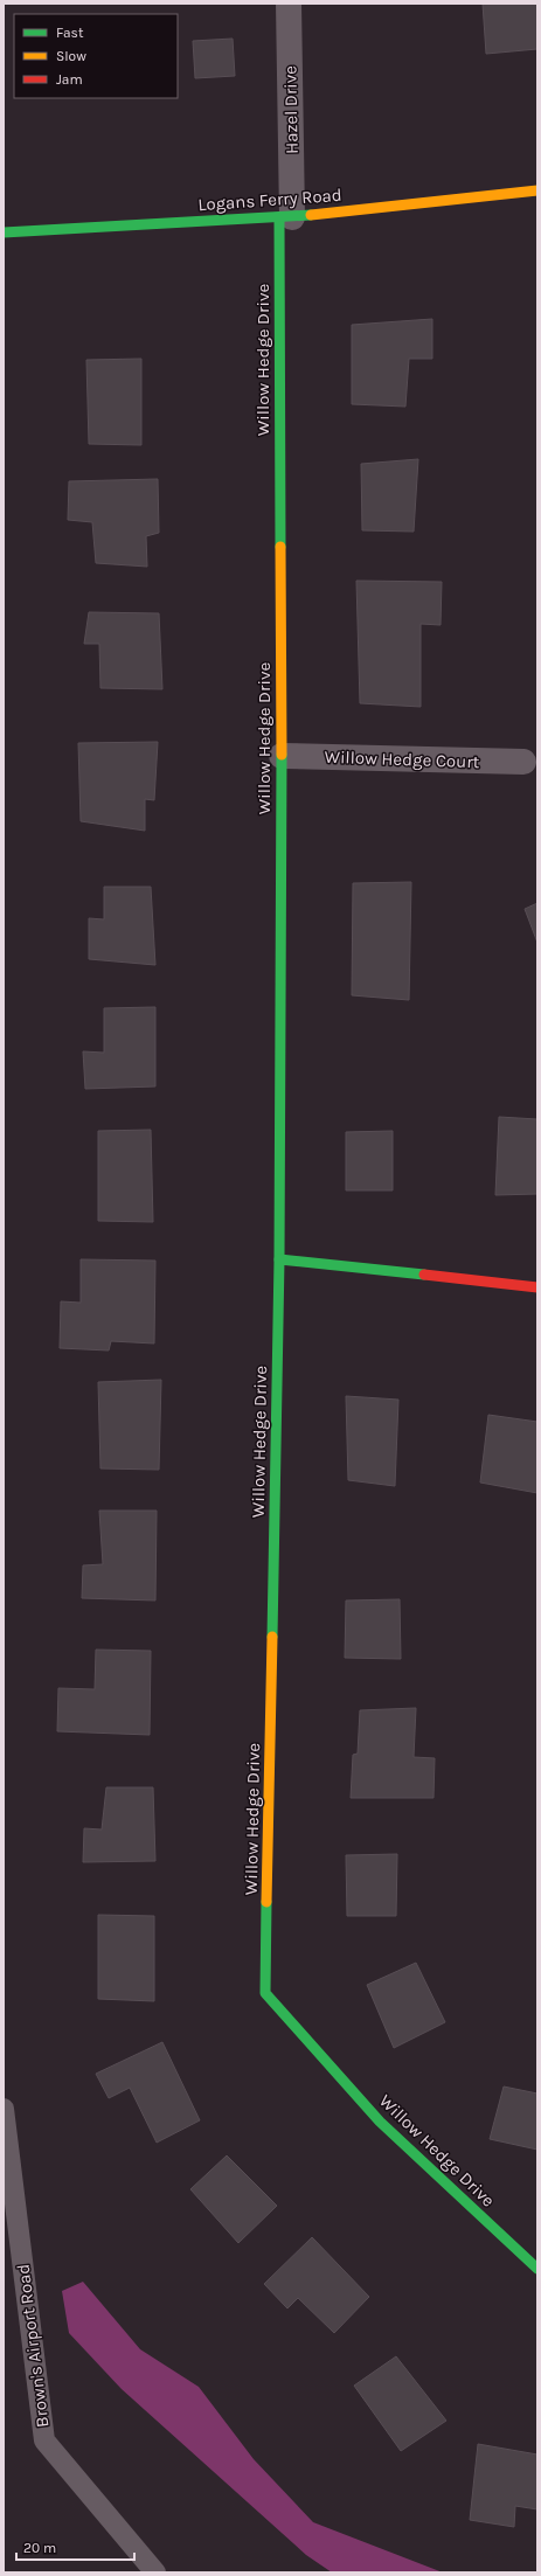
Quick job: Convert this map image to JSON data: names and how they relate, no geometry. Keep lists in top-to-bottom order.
{
  "streets": {
    "street": [
      "Hazel Drive",
      "Logans Ferry Road",
      "Willow Hedge Drive",
      "Willow Hedge Court"
    ],
    "lane": ["Brown's Airport Road"]
  },
  "crossings": [
    ["Hazel Drive", "Logans Ferry Road"],
    ["Hazel Drive", "Willow Hedge Drive"],
    ["Logans Ferry Road", "Willow Hedge Drive"],
    ["Willow Hedge Drive", "Willow Hedge Court"]
  ],
  "legend": ["Fast", "Slow", "Jam"],
  "scale_bar": "20 m"
}
